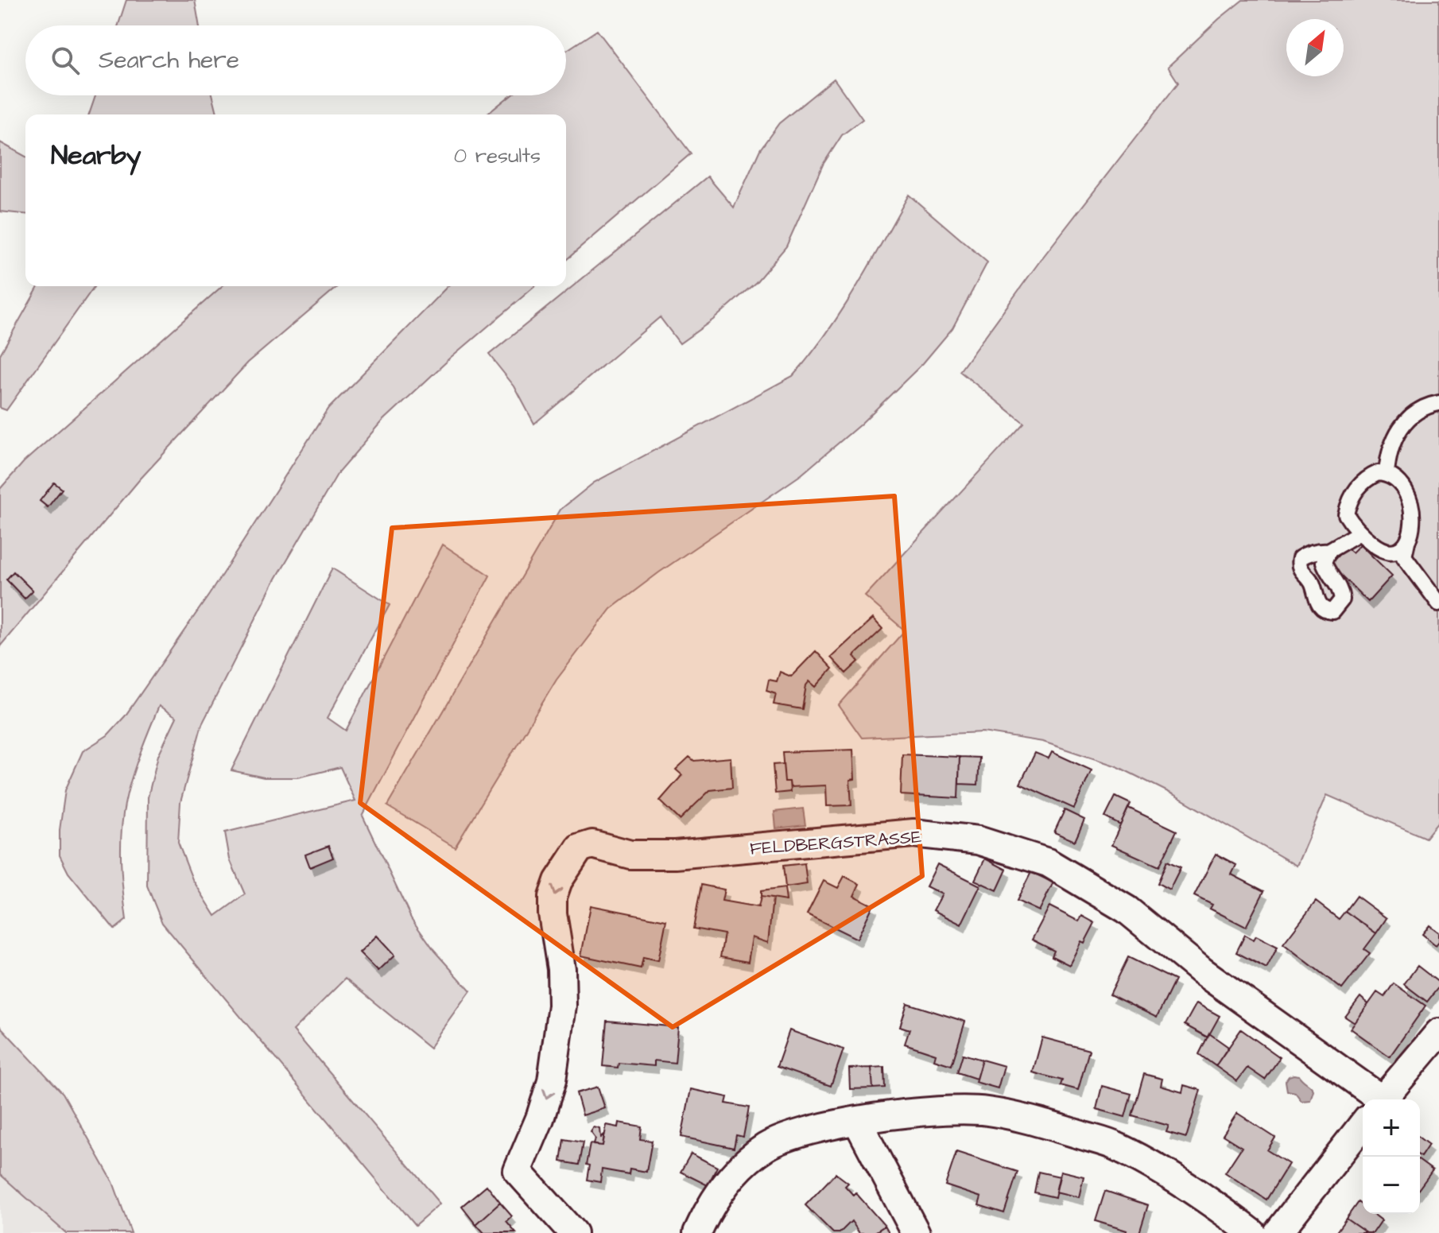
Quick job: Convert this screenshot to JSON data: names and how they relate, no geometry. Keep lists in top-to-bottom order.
{
  "streets": {
    "street": ["FELDBERGSTRASSE"]
  },
  "north": "top right",
  "page": {
    "search": "Search here",
    "heading": ["Nearby", "0 results"],
    "map_buttons": ["+", "−"]
  }
}
